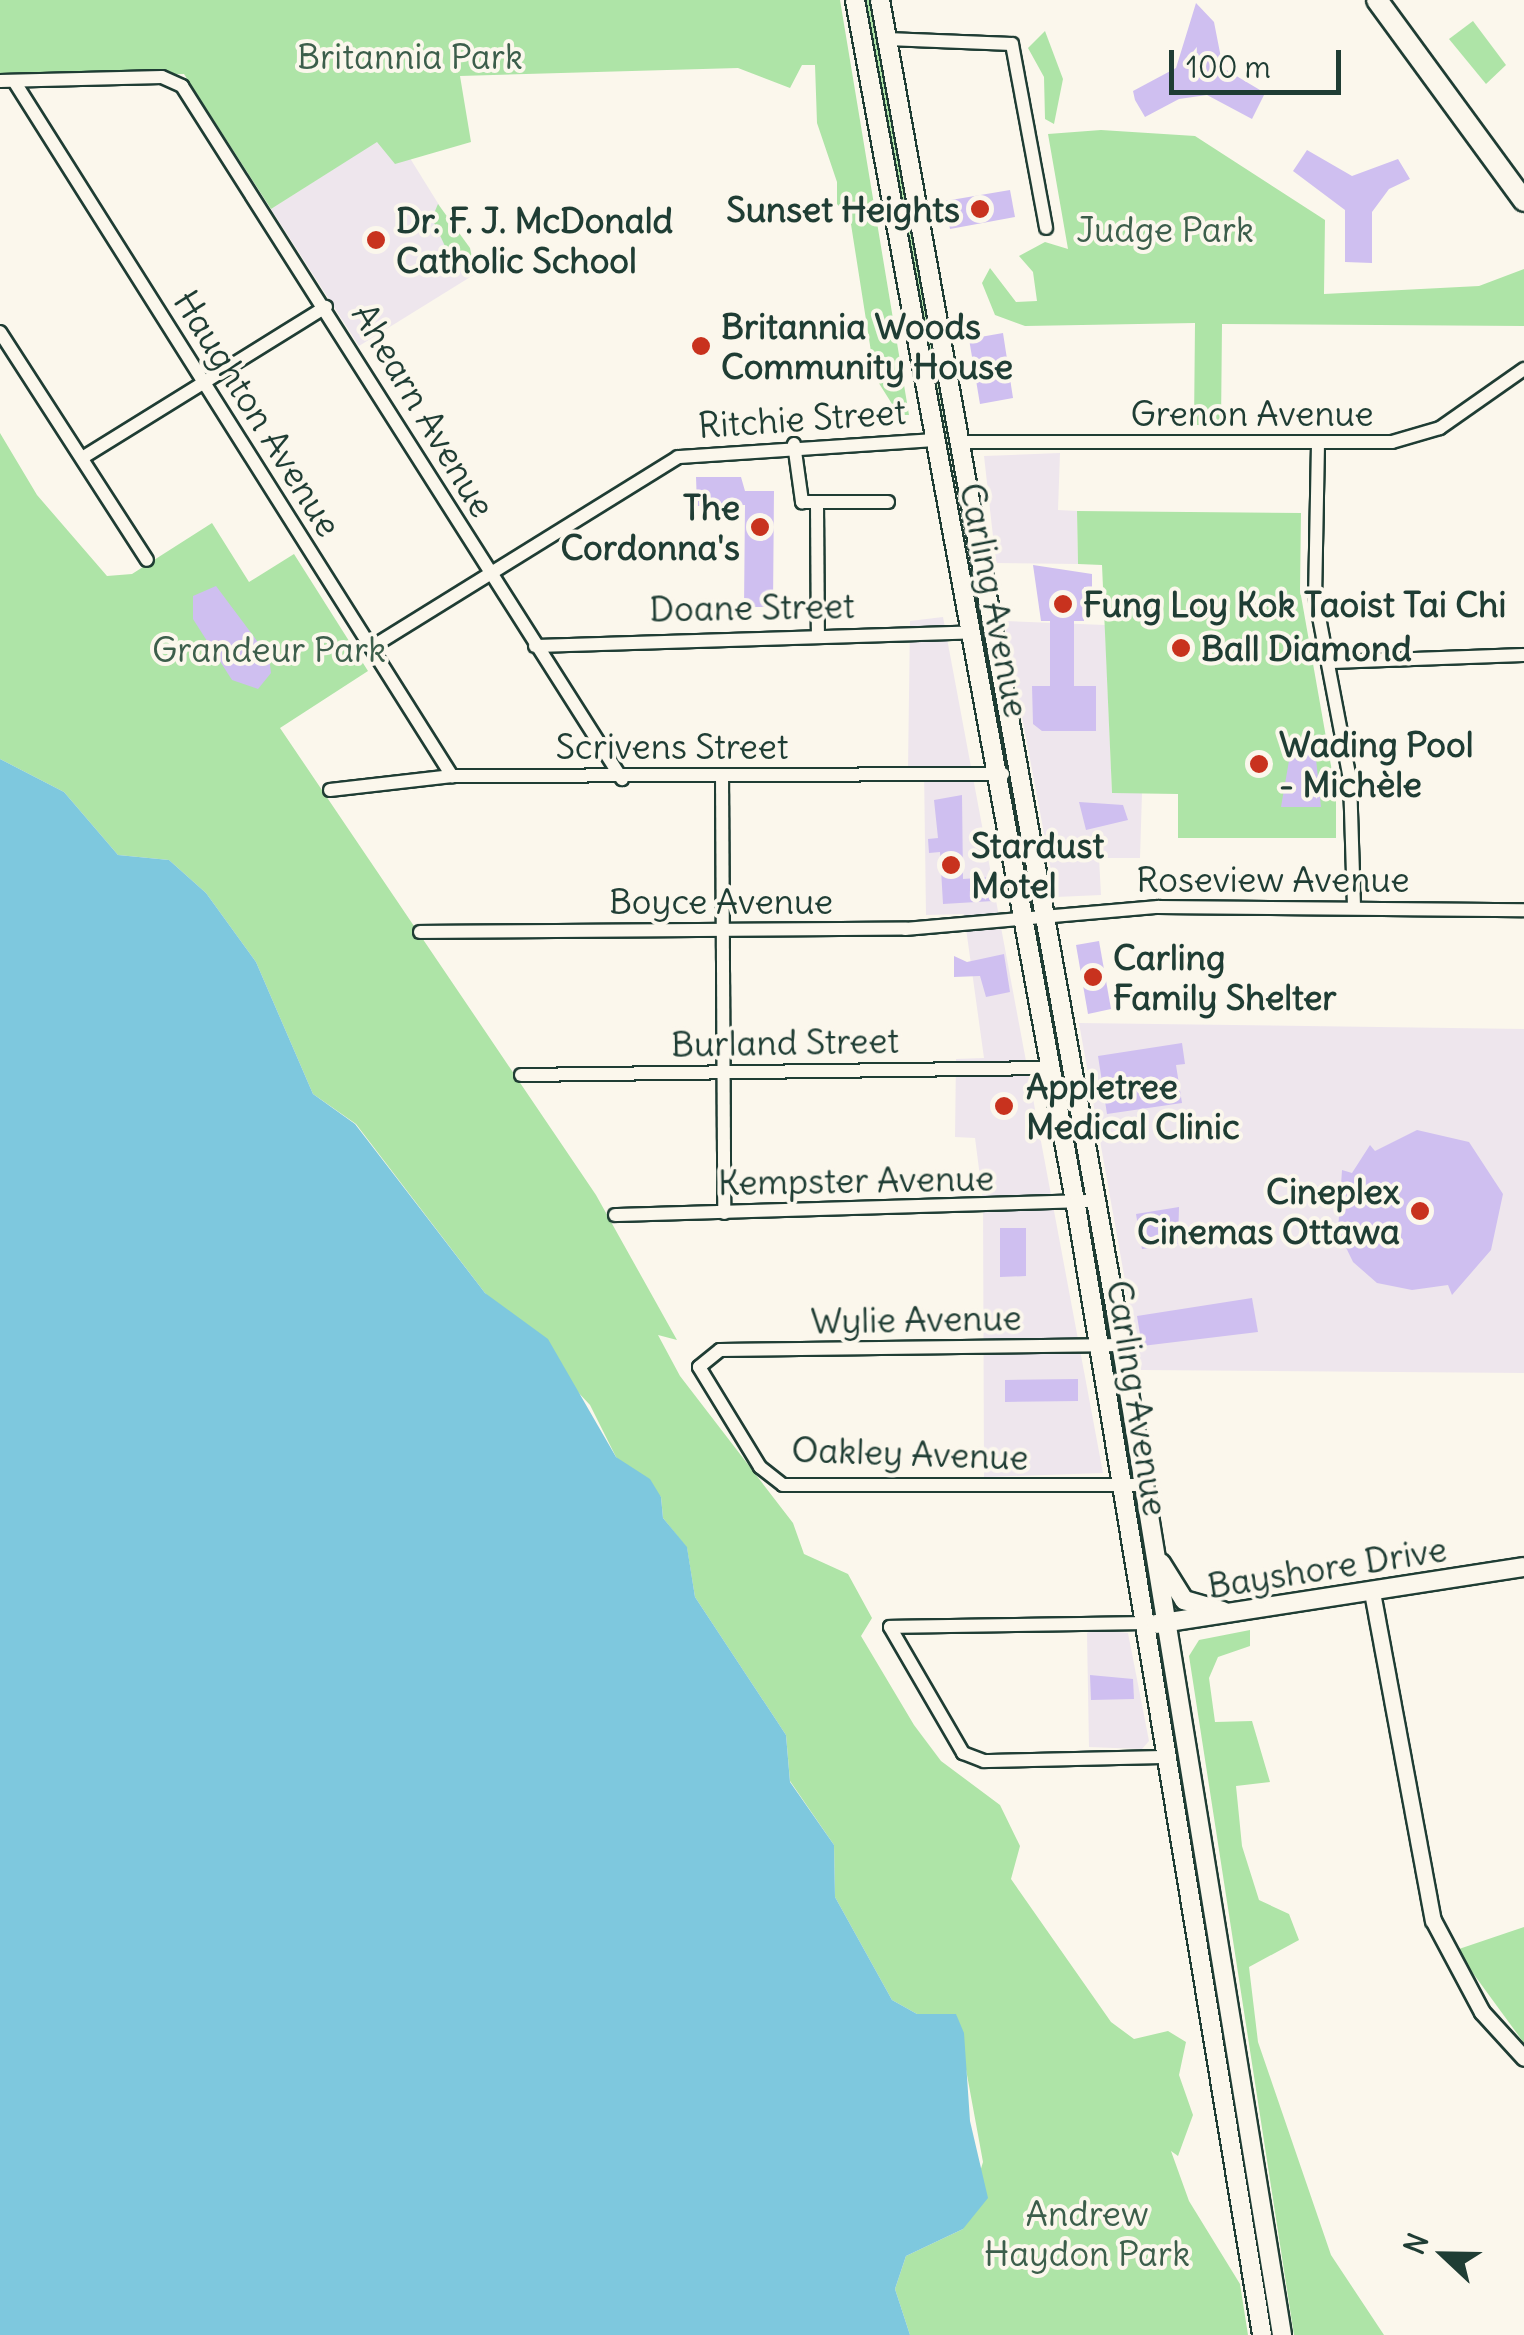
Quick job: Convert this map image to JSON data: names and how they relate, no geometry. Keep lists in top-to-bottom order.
{
  "streets": {
    "main road": ["Carling Avenue", "Bayshore Drive"],
    "street": [
      "Ahearn Avenue",
      "Haughton Avenue",
      "Grenon Avenue",
      "Ritchie Street",
      "Doane Street",
      "Scrivens Street",
      "Roseview Avenue",
      "Boyce Avenue",
      "Burland Street",
      "Kempster Avenue",
      "Wylie Avenue",
      "Oakley Avenue"
    ]
  },
  "crossings": [
    ["Ahearn Avenue", "Haughton Avenue"],
    ["Ahearn Avenue", "Ritchie Street"],
    ["Ahearn Avenue", "Doane Street"],
    ["Ahearn Avenue", "Scrivens Street"],
    ["Haughton Avenue", "Ritchie Street"],
    ["Haughton Avenue", "Scrivens Street"],
    ["Grenon Avenue", "Carling Avenue"],
    ["Ritchie Street", "Carling Avenue"],
    ["Carling Avenue", "Doane Street"],
    ["Carling Avenue", "Scrivens Street"],
    ["Carling Avenue", "Roseview Avenue"],
    ["Carling Avenue", "Boyce Avenue"],
    ["Carling Avenue", "Burland Street"],
    ["Carling Avenue", "Kempster Avenue"],
    ["Carling Avenue", "Wylie Avenue"],
    ["Carling Avenue", "Oakley Avenue"],
    ["Carling Avenue", "Bayshore Drive"],
    ["Roseview Avenue", "Boyce Avenue"],
    ["Wylie Avenue", "Oakley Avenue"]
  ],
  "parks": [
    "Britannia Park",
    "Judge Park",
    "Grandeur Park",
    "Andrew Haydon Park"
  ],
  "places": [
    "Sunset Heights",
    "Dr. F. J. McDonald Catholic School",
    "Britannia Woods Community House",
    "The Cordonna's",
    "Fung Loy Kok Taoist Tai Chi",
    "Ball Diamond",
    "Wading Pool - Michèle",
    "Stardust Motel",
    "Carling Family Shelter",
    "Appletree Medical Clinic",
    "Cineplex Cinemas Ottawa"
  ],
  "scale_bar": "100 m",
  "north": "left"
}
